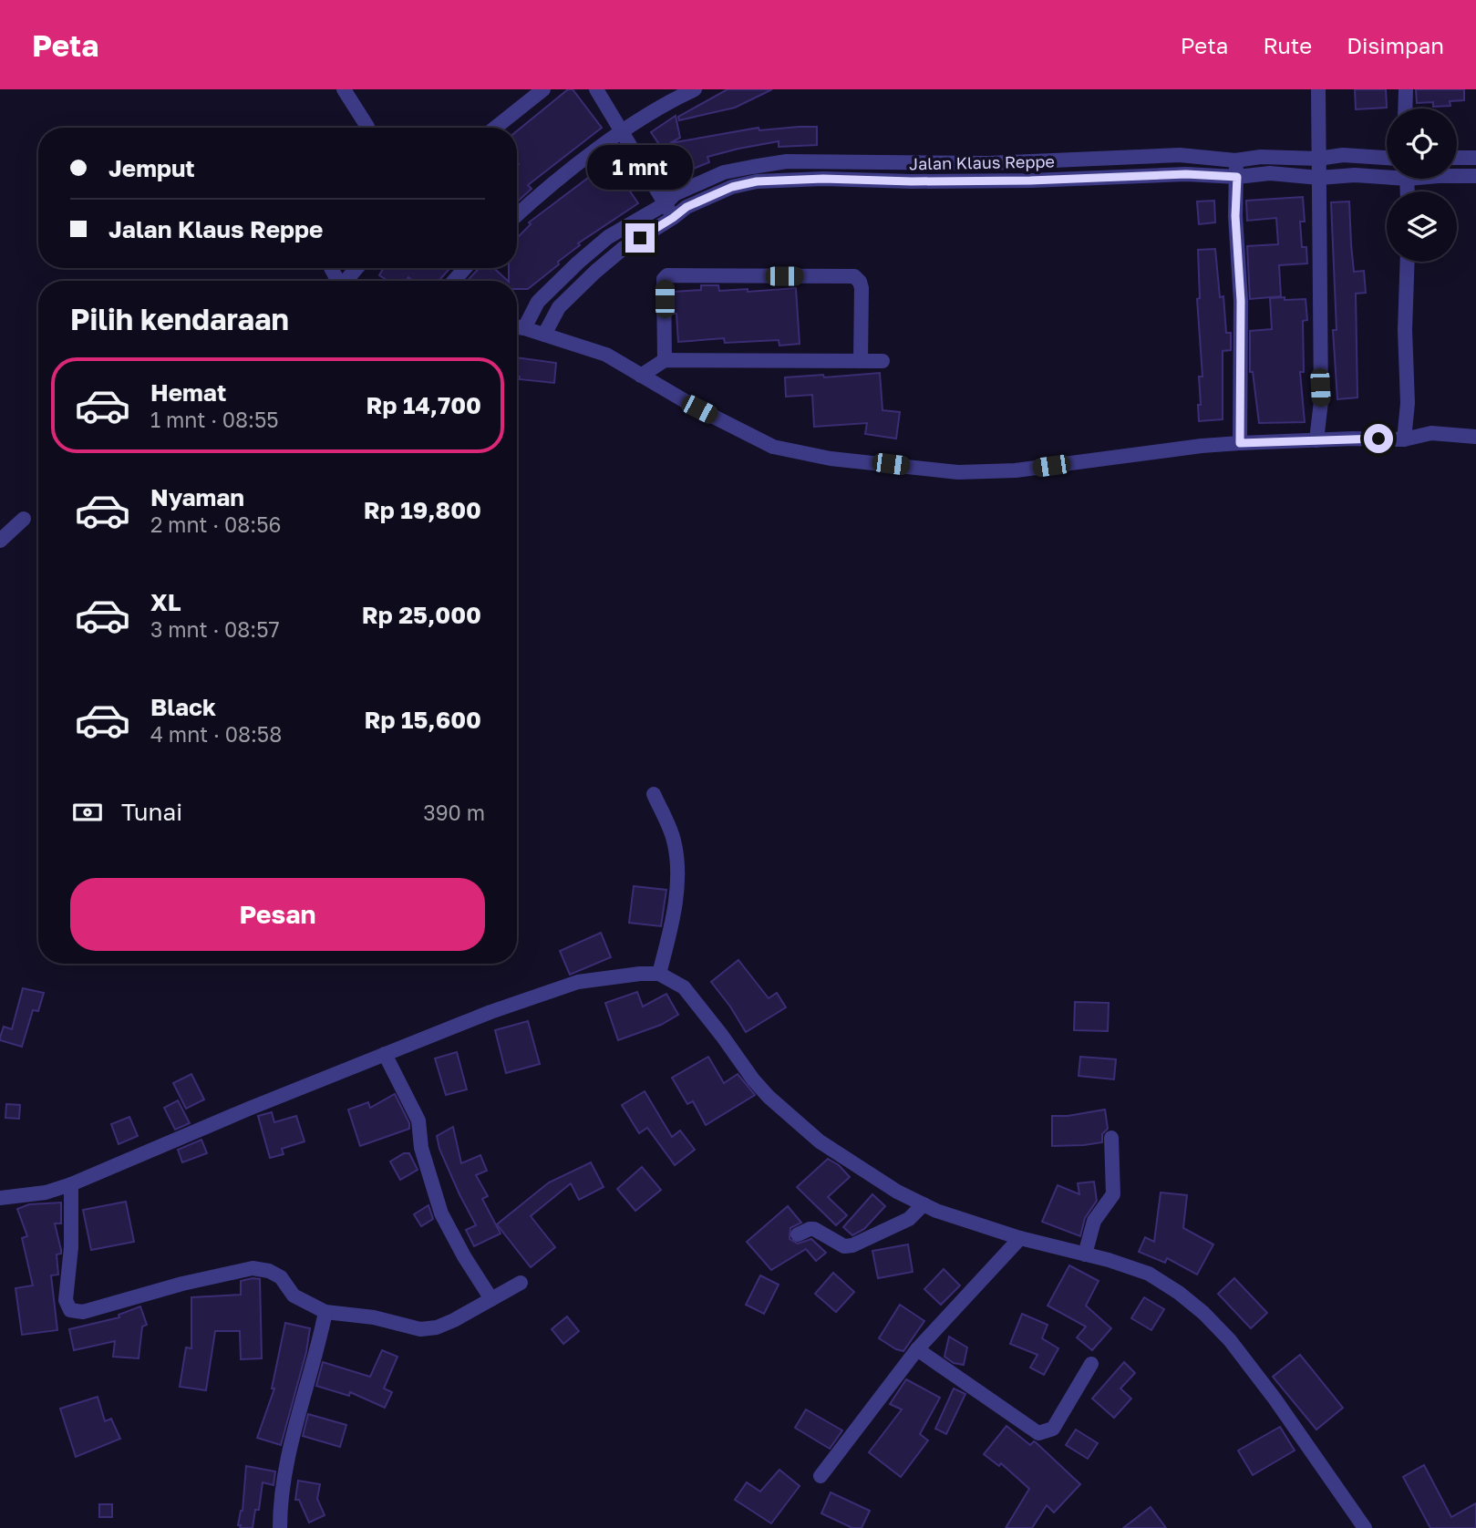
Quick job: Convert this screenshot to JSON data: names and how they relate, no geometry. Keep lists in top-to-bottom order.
{
  "streets": {
    "street": ["Jalan Klaus Reppe"]
  },
  "page": {
    "header": "Peta",
    "nav": ["Peta", "Rute", "Disimpan"],
    "banner": ["Jemput", "Jalan Klaus Reppe"],
    "bubble": "1 mnt",
    "heading": "Pilih kendaraan",
    "list": [
      {
        "name": "Hemat",
        "note": "1 mnt · 08:55",
        "value": "Rp 14,700"
      },
      {
        "name": "Nyaman",
        "note": "2 mnt · 08:56",
        "value": "Rp 19,800"
      },
      {
        "name": "XL",
        "note": "3 mnt · 08:57",
        "value": "Rp 25,000"
      },
      {
        "name": "Black",
        "note": "4 mnt · 08:58",
        "value": "Rp 15,600"
      }
    ],
    "pay": ["Tunai", "390 m"],
    "buttons": "Pesan"
  }
}
